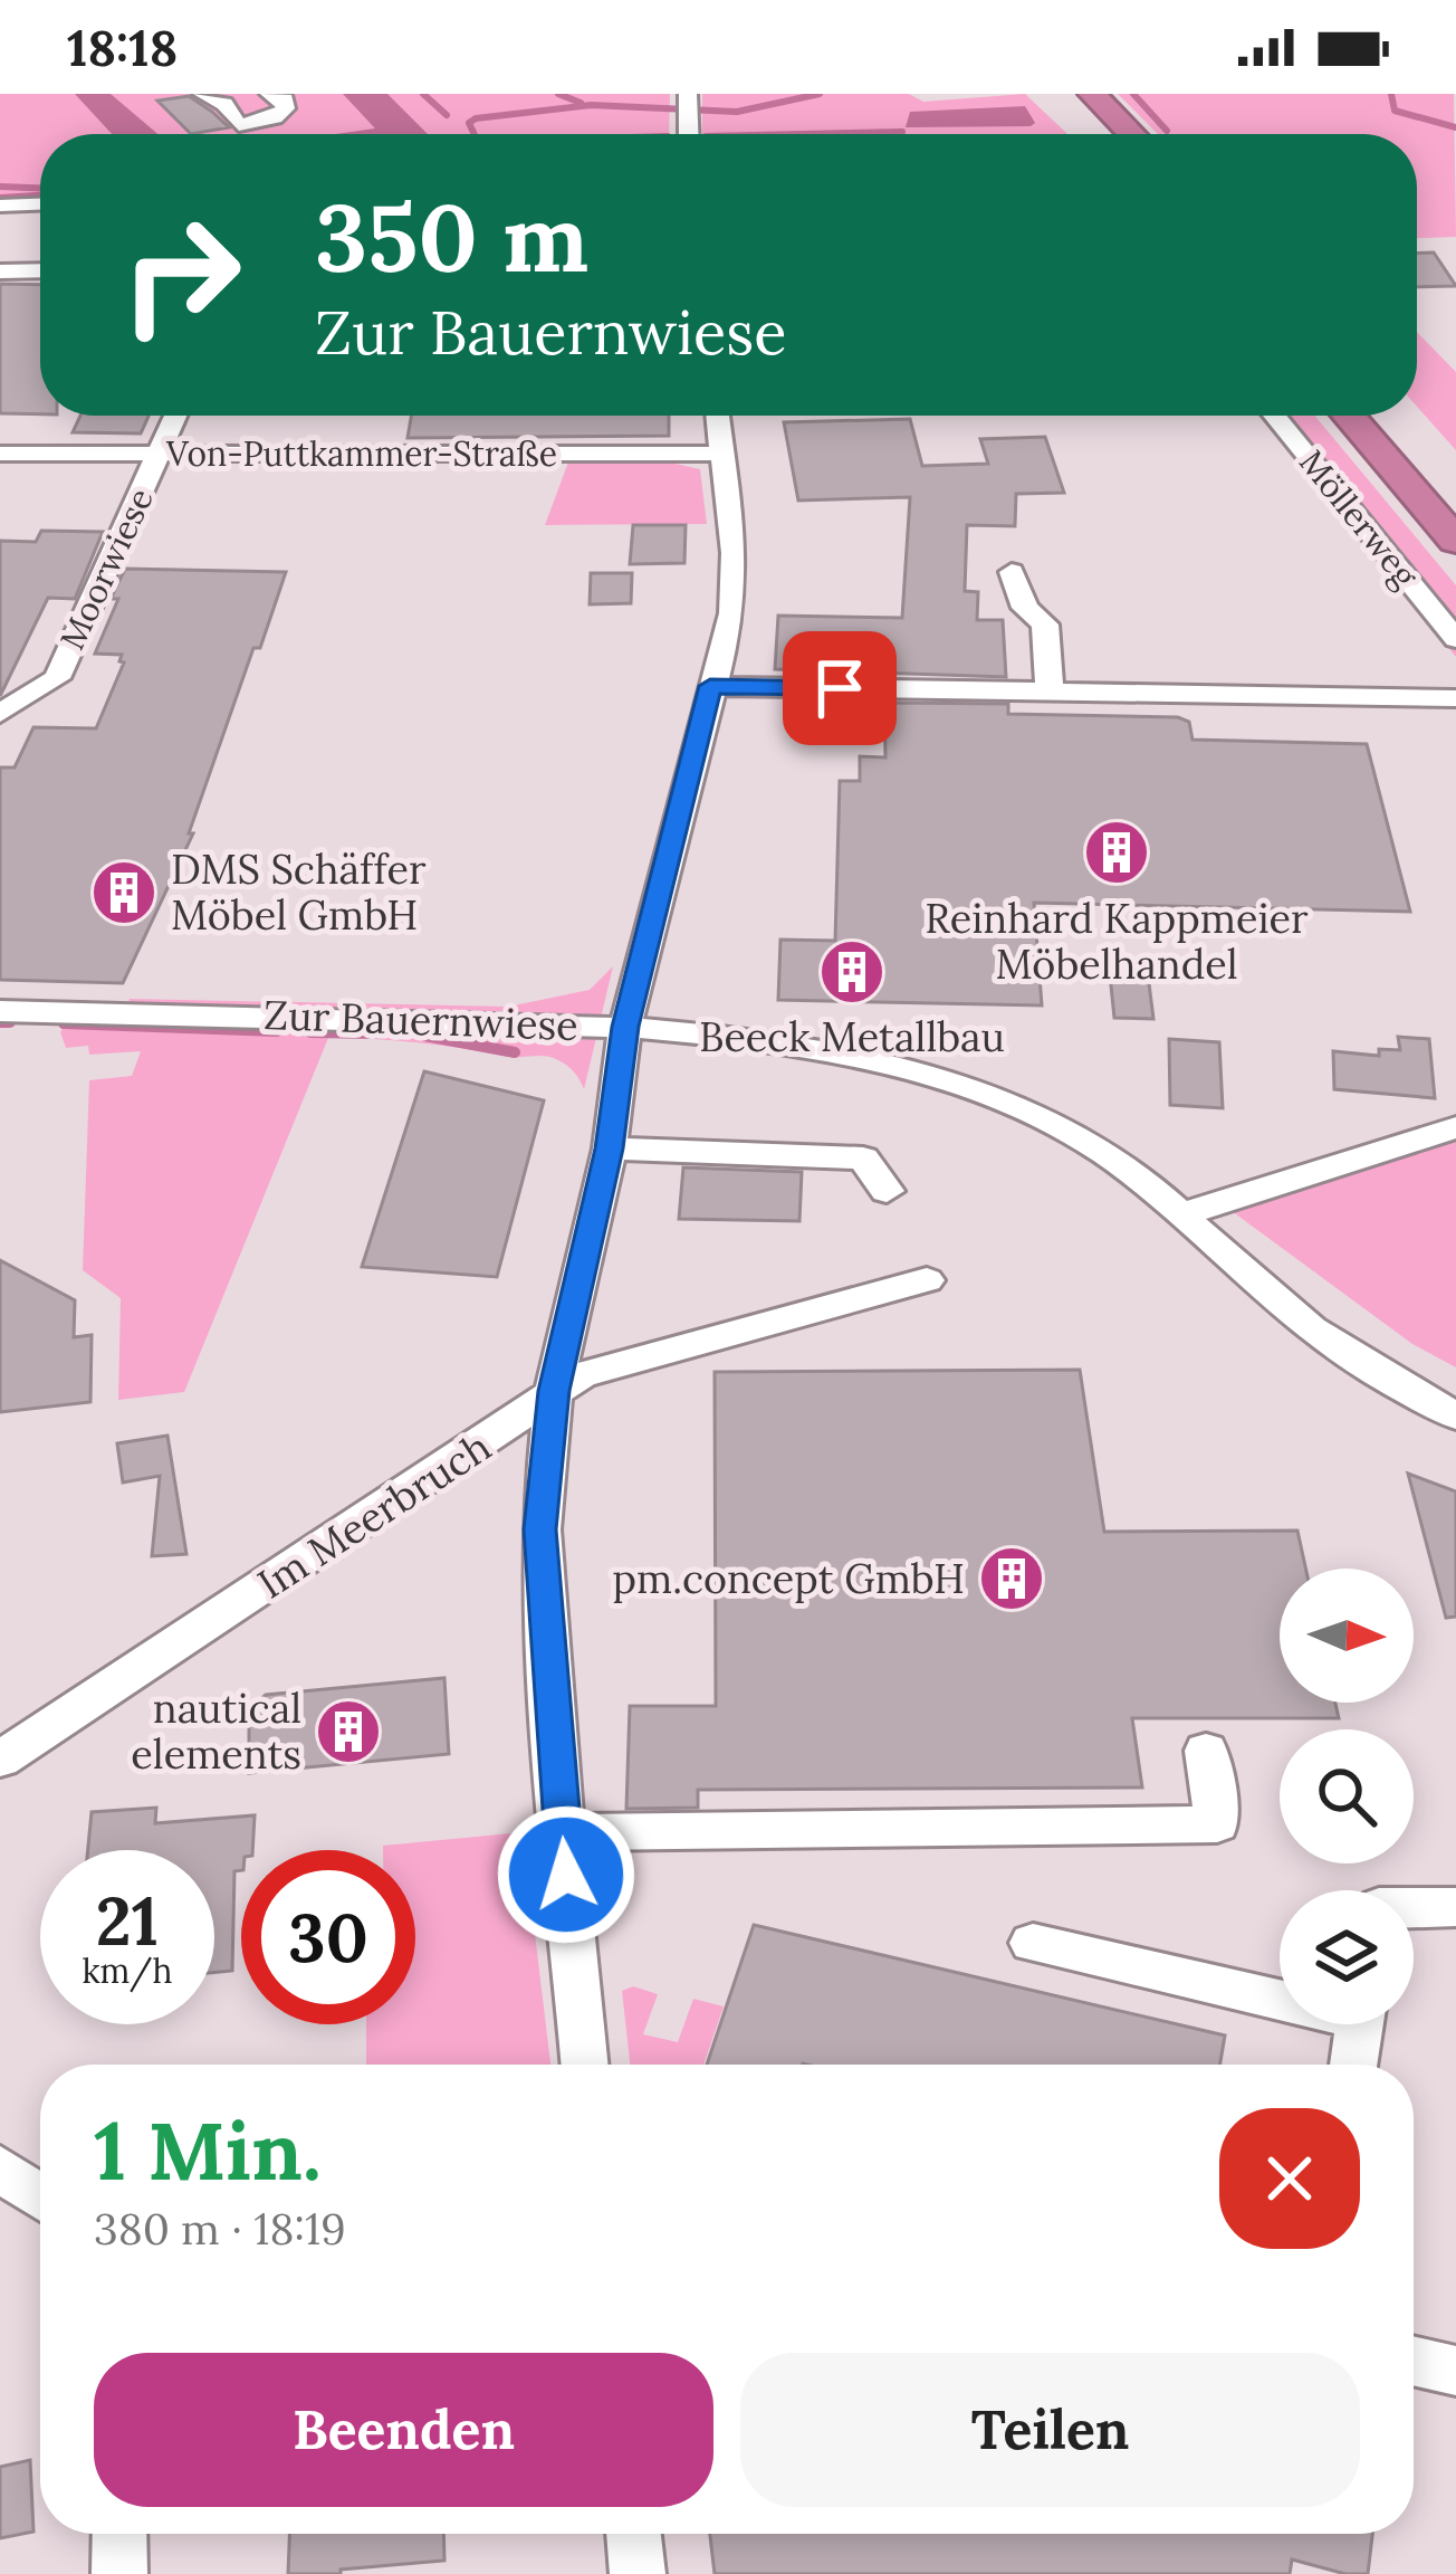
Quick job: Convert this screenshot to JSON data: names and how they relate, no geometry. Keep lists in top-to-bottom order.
{
  "streets": {
    "street": [
      "Von-Puttkammer-Straße",
      "Möllerweg",
      "Moorwiese",
      "Zur Bauernwiese",
      "Im Meerbruch"
    ]
  },
  "crossings": [
    ["Von-Puttkammer-Straße", "Moorwiese"]
  ],
  "places": {
    "building": [
      "Reinhard Kappmeier Möbelhandel",
      "DMS Schäffer Möbel GmbH",
      "Beeck Metallbau",
      "pm.concept GmbH",
      "nautical elements"
    ]
  },
  "north": "right",
  "page": {
    "status": "18:18",
    "turn": ["350 m", "Zur Bauernwiese"],
    "speed": "21 km/h",
    "limit": "30",
    "heading": ["1 Min.", "380 m · 18:19"],
    "buttons": ["Beenden", "Teilen"]
  }
}
